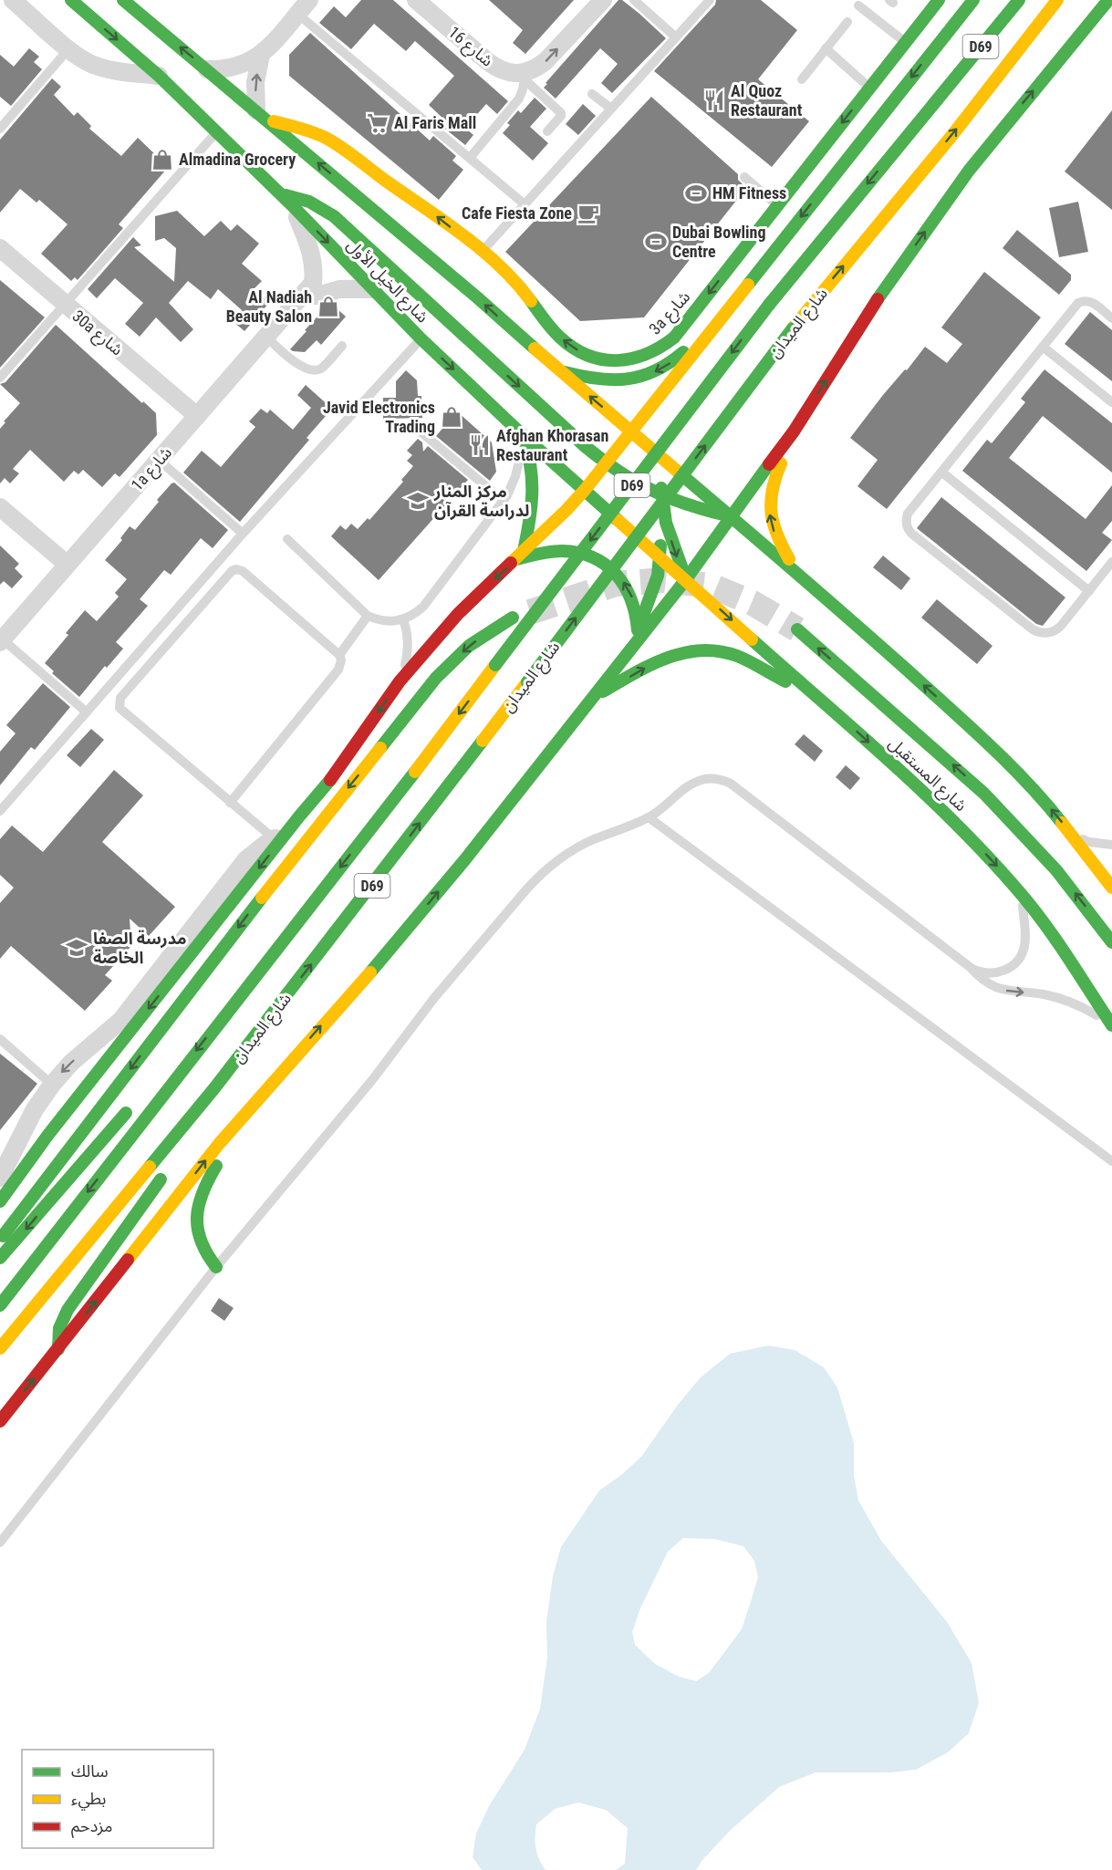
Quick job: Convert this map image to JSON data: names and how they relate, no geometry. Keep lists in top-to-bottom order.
{
  "streets": {
    "main road": [
      "D69",
      "شارع الخيل الأول",
      "3a شارع",
      "شارع الميدان",
      "شارع المستقبل"
    ],
    "street": ["شارع 16", "30a شارع", "1a شارع"]
  },
  "crossings": [
    ["شارع الخيل الأول", "1a شارع"],
    ["شارع الخيل الأول", "شارع المستقبل"],
    ["30a شارع", "1a شارع"]
  ],
  "places": {
    "restaurant": ["Al Quoz Restaurant", "Afghan Khorasan Restaurant"],
    "supermarket": ["Al Faris Mall"],
    "shop": ["Almadina Grocery", "Al Nadiah Beauty Salon", "Javid Electronics Trading"],
    "sports": ["HM Fitness", "Dubai Bowling Centre"],
    "cafe": ["Cafe Fiesta Zone"],
    "school or university": ["مركز المنار لدراسة القرآن", "مدرسة الصفا الخاصة"]
  },
  "legend": ["سالك", "بطيء", "مزدحم"]
}
